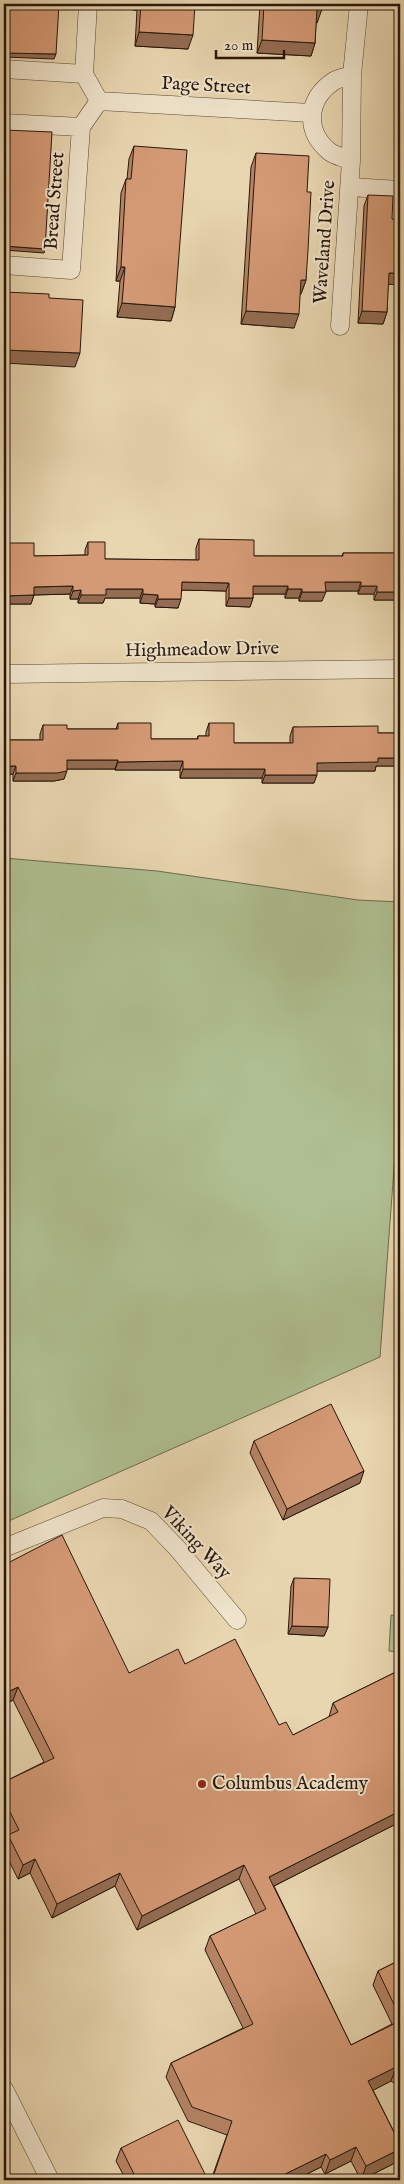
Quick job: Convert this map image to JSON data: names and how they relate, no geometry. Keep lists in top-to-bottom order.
{
  "streets": {
    "street": [
      "Page Street",
      "Bread Street",
      "Waveland Drive",
      "Highmeadow Drive",
      "Viking Way"
    ]
  },
  "crossings": [
    ["Page Street", "Waveland Drive"]
  ],
  "places": ["Columbus Academy"],
  "scale_bar": "20 m"
}
